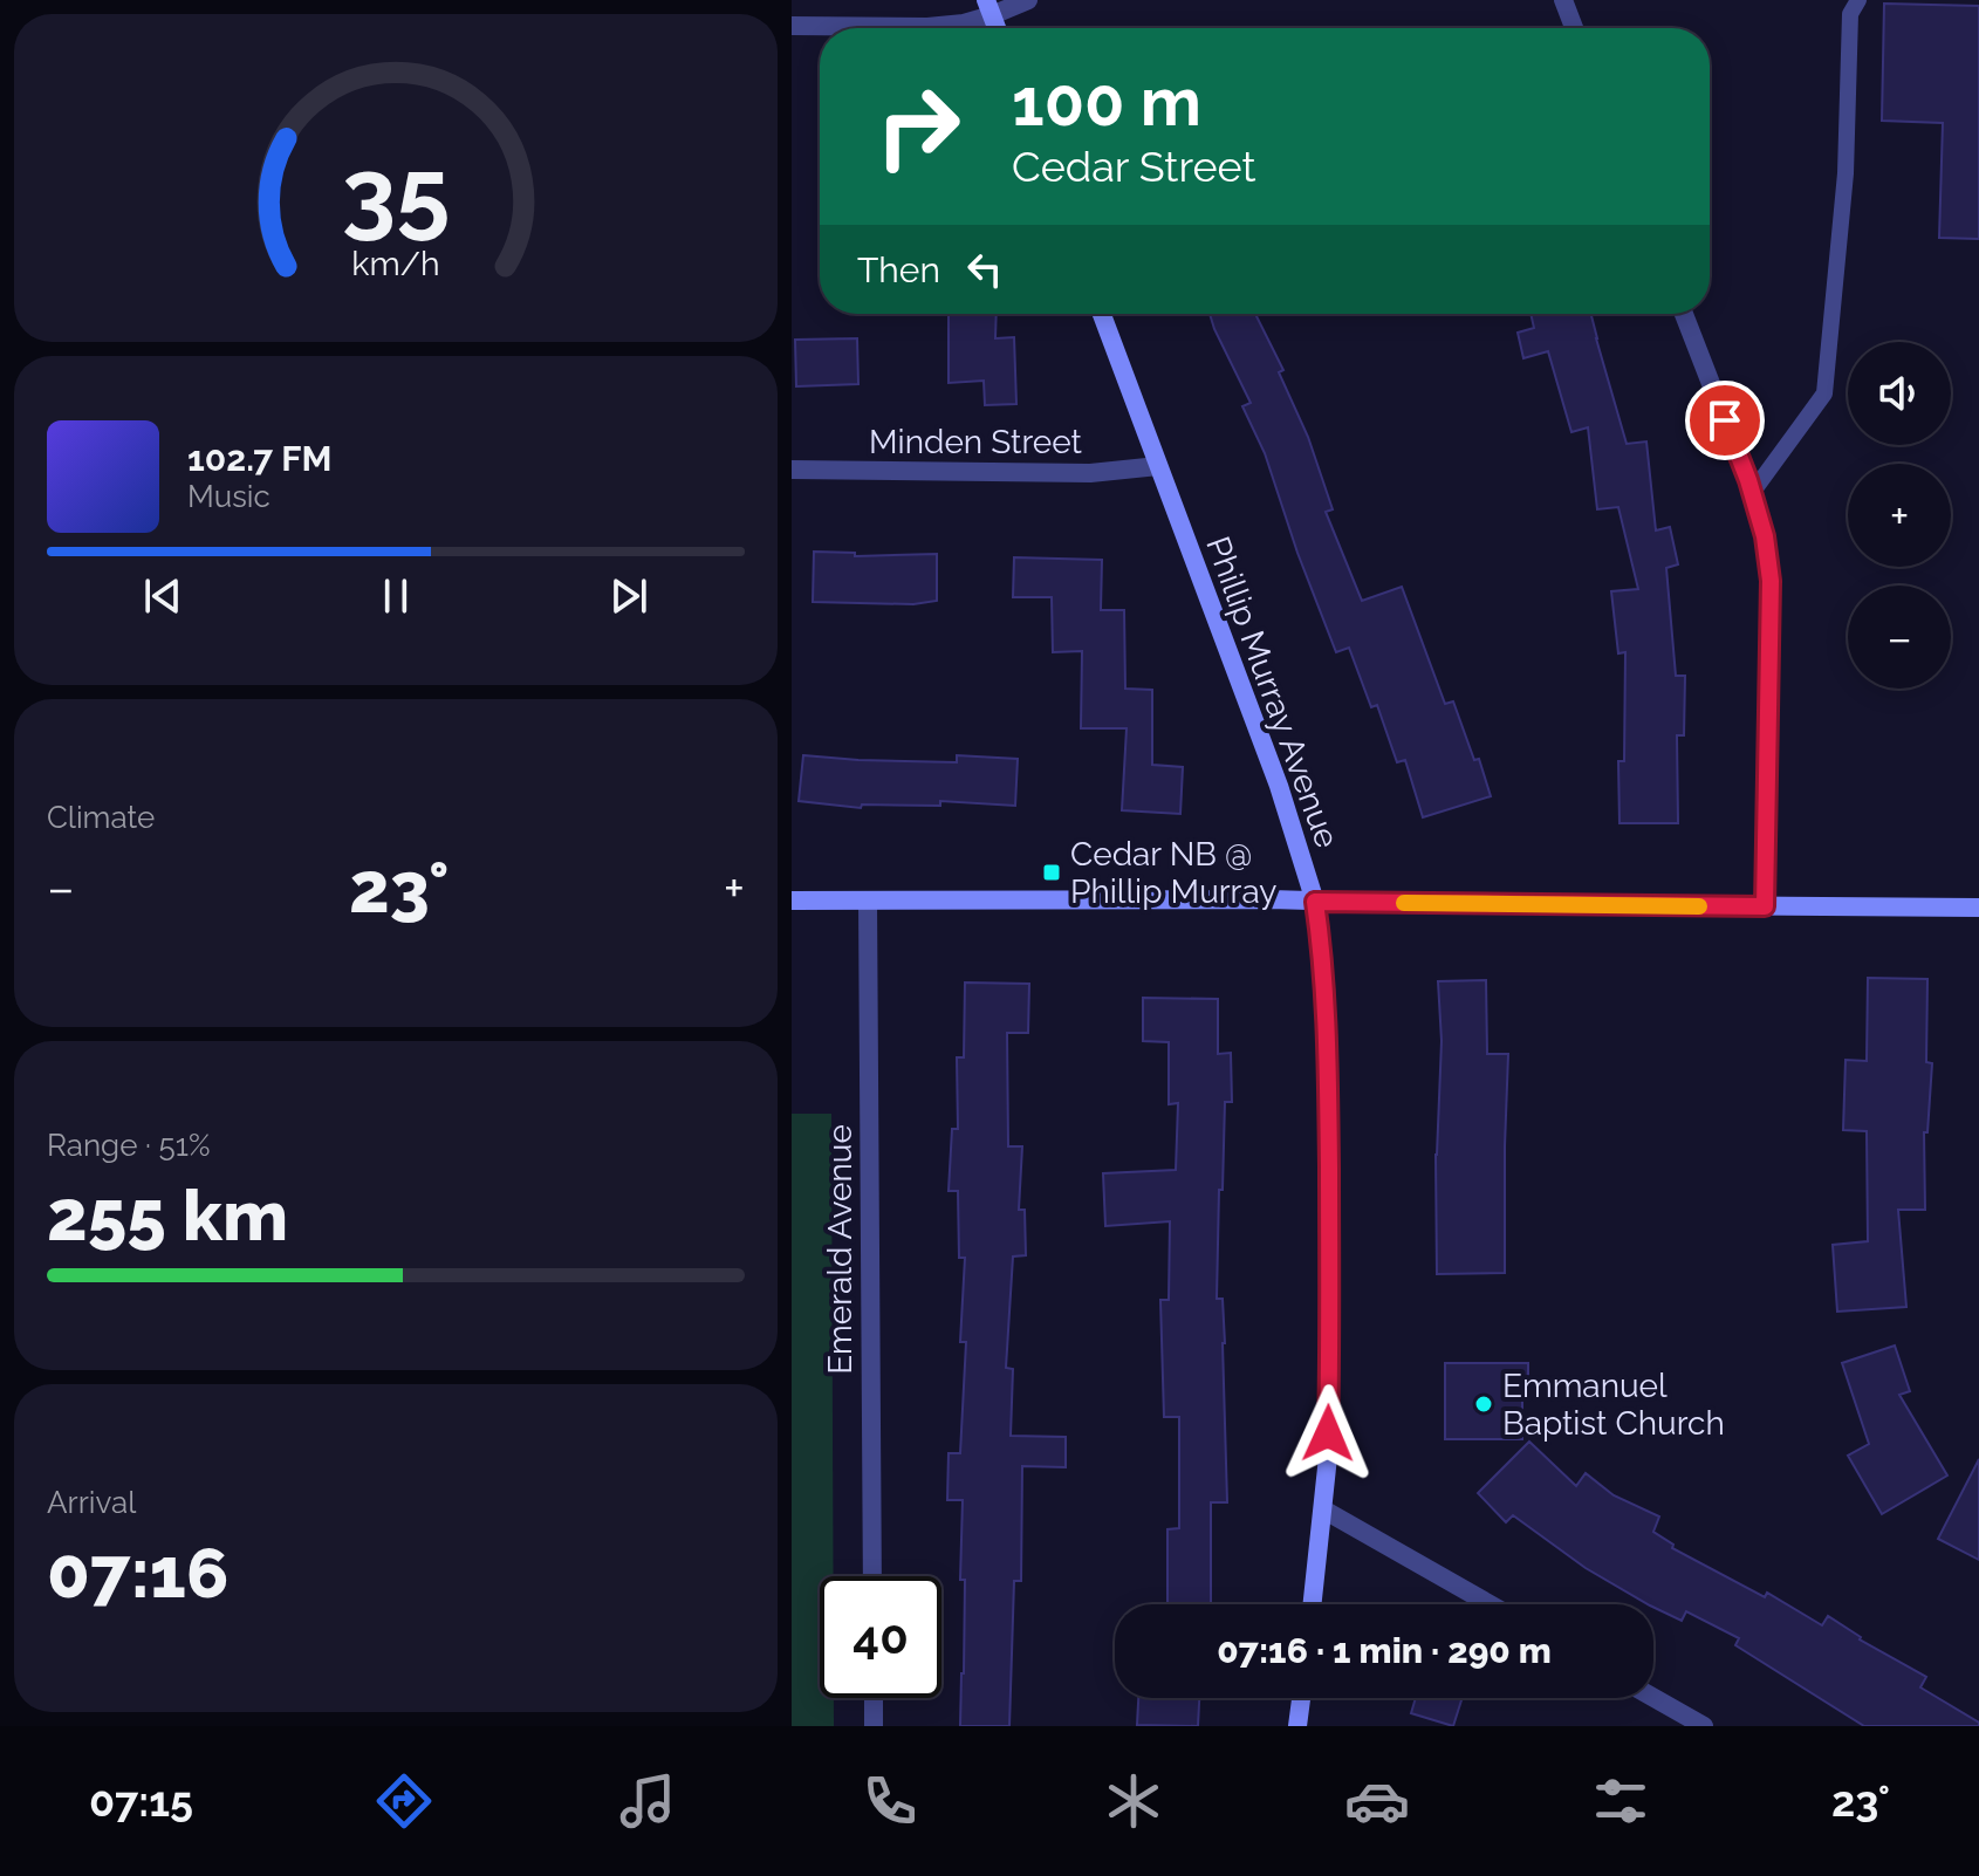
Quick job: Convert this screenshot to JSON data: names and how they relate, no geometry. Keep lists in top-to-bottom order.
{
  "streets": {
    "street": ["Minden Street", "Phillip Murray Avenue", "Emerald Avenue"]
  },
  "crossings": [
    ["Minden Street", "Phillip Murray Avenue"]
  ],
  "places": {
    "transit": ["Cedar NB @ Phillip Murray"],
    "other": ["Emmanuel Baptist Church"]
  },
  "page": {
    "turn": ["100 m", "Cedar Street"],
    "then": "Then",
    "map_buttons": ["+", "−"],
    "song": ["102.7 FM", "Music"],
    "tile": [
      "Climate",
      ["Range · 51%", "255 km"],
      ["Arrival", "07:16"]
    ],
    "heat": ["−", "23°", "+"],
    "limit": "40",
    "trip": "07:16 · 1 min · 290 m",
    "tabs": ["07:15", "23°"],
    "gauge": ["35", "km/h"]
  }
}
